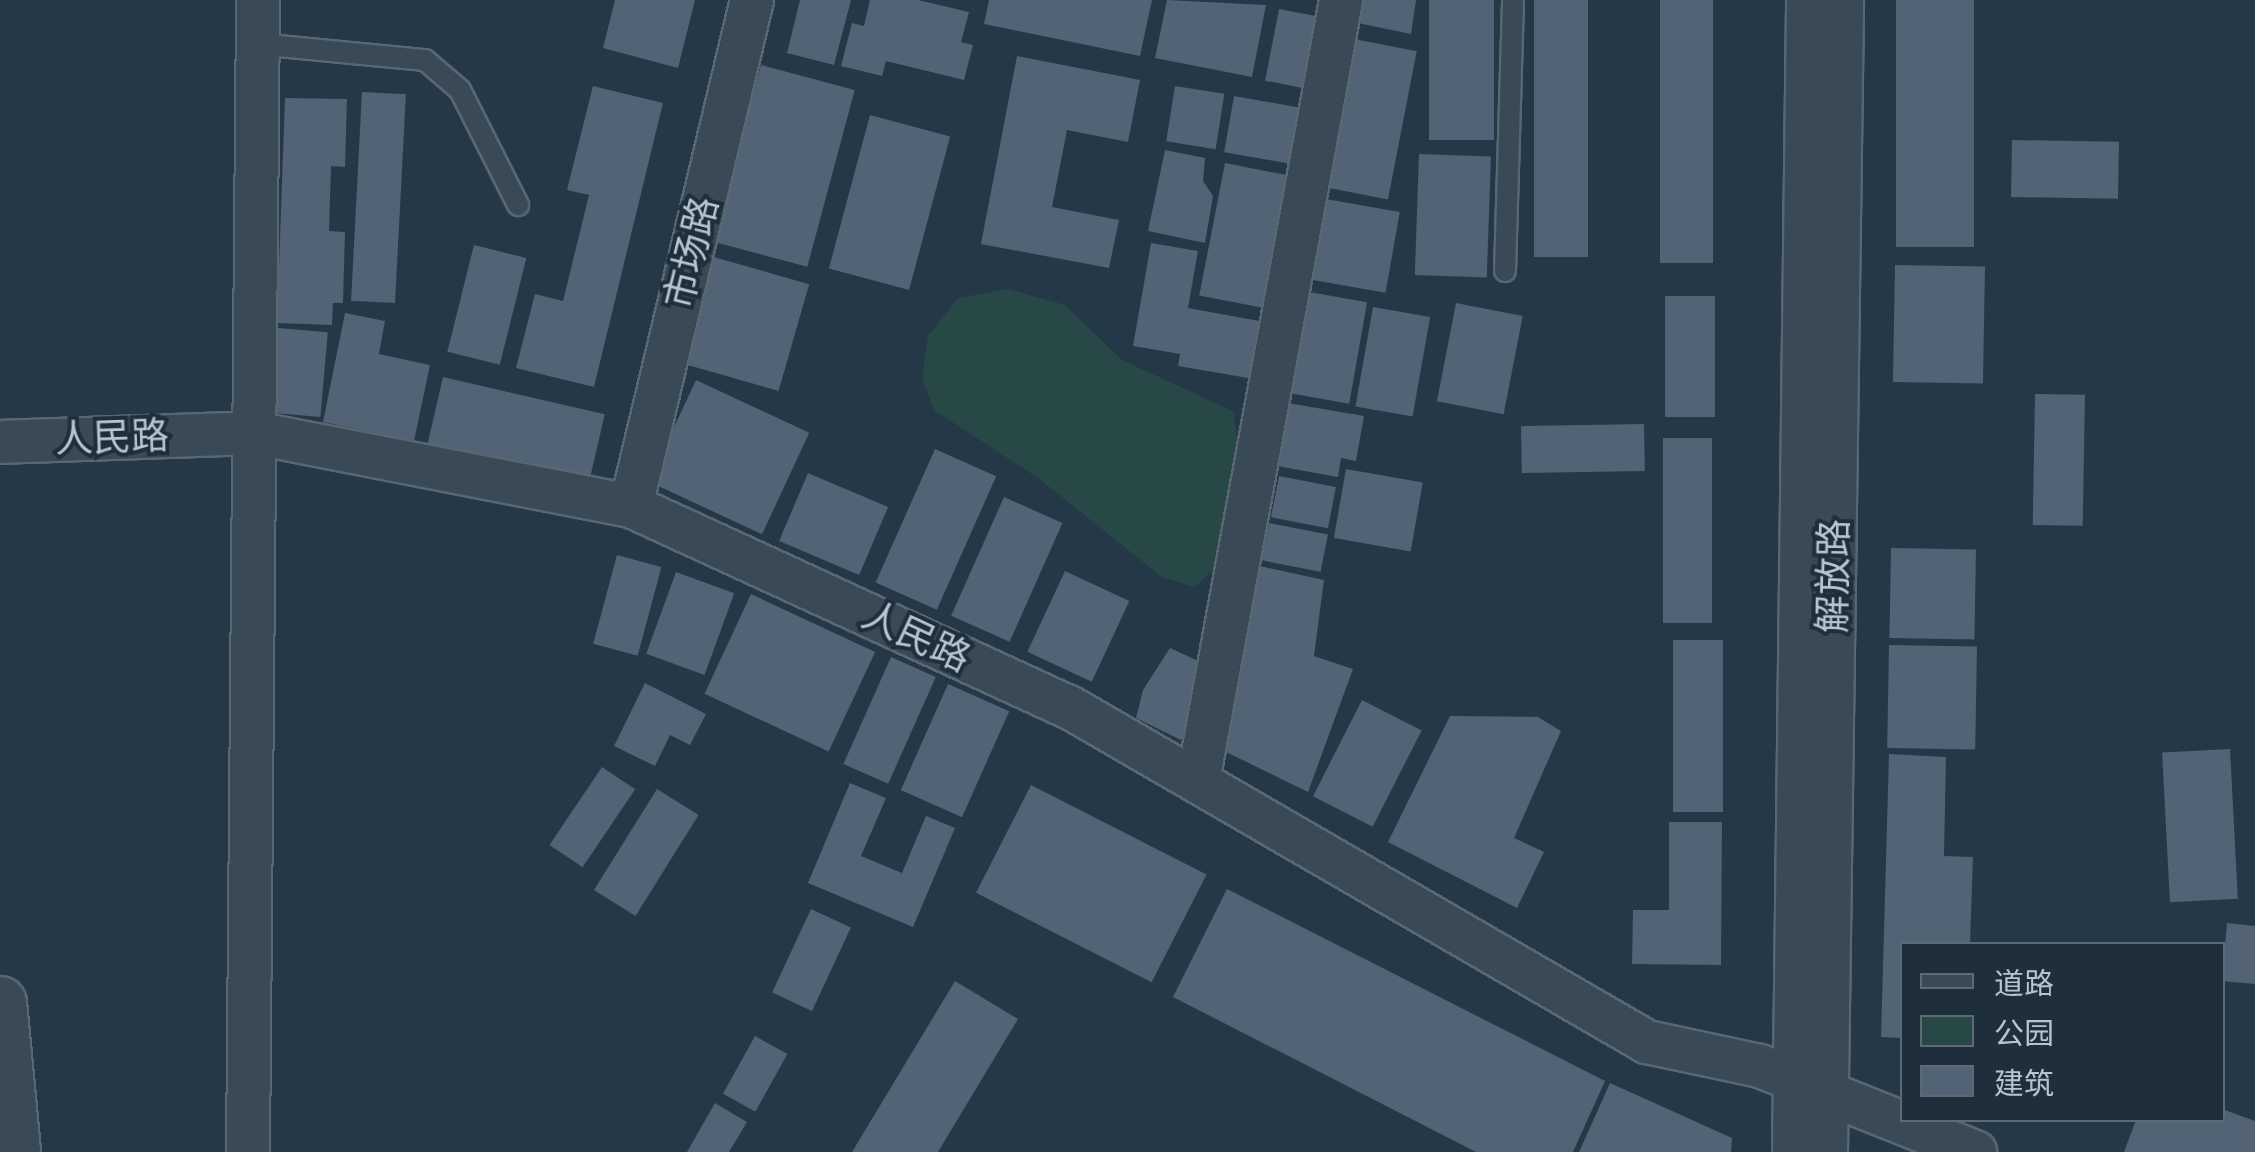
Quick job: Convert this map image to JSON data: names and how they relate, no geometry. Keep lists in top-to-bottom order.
{
  "streets": {
    "street": ["市场路", "人民路", "解放路"]
  },
  "crossings": [
    ["市场路", "人民路"],
    ["人民路", "解放路"]
  ],
  "legend": ["道路", "公园", "建筑"]
}
